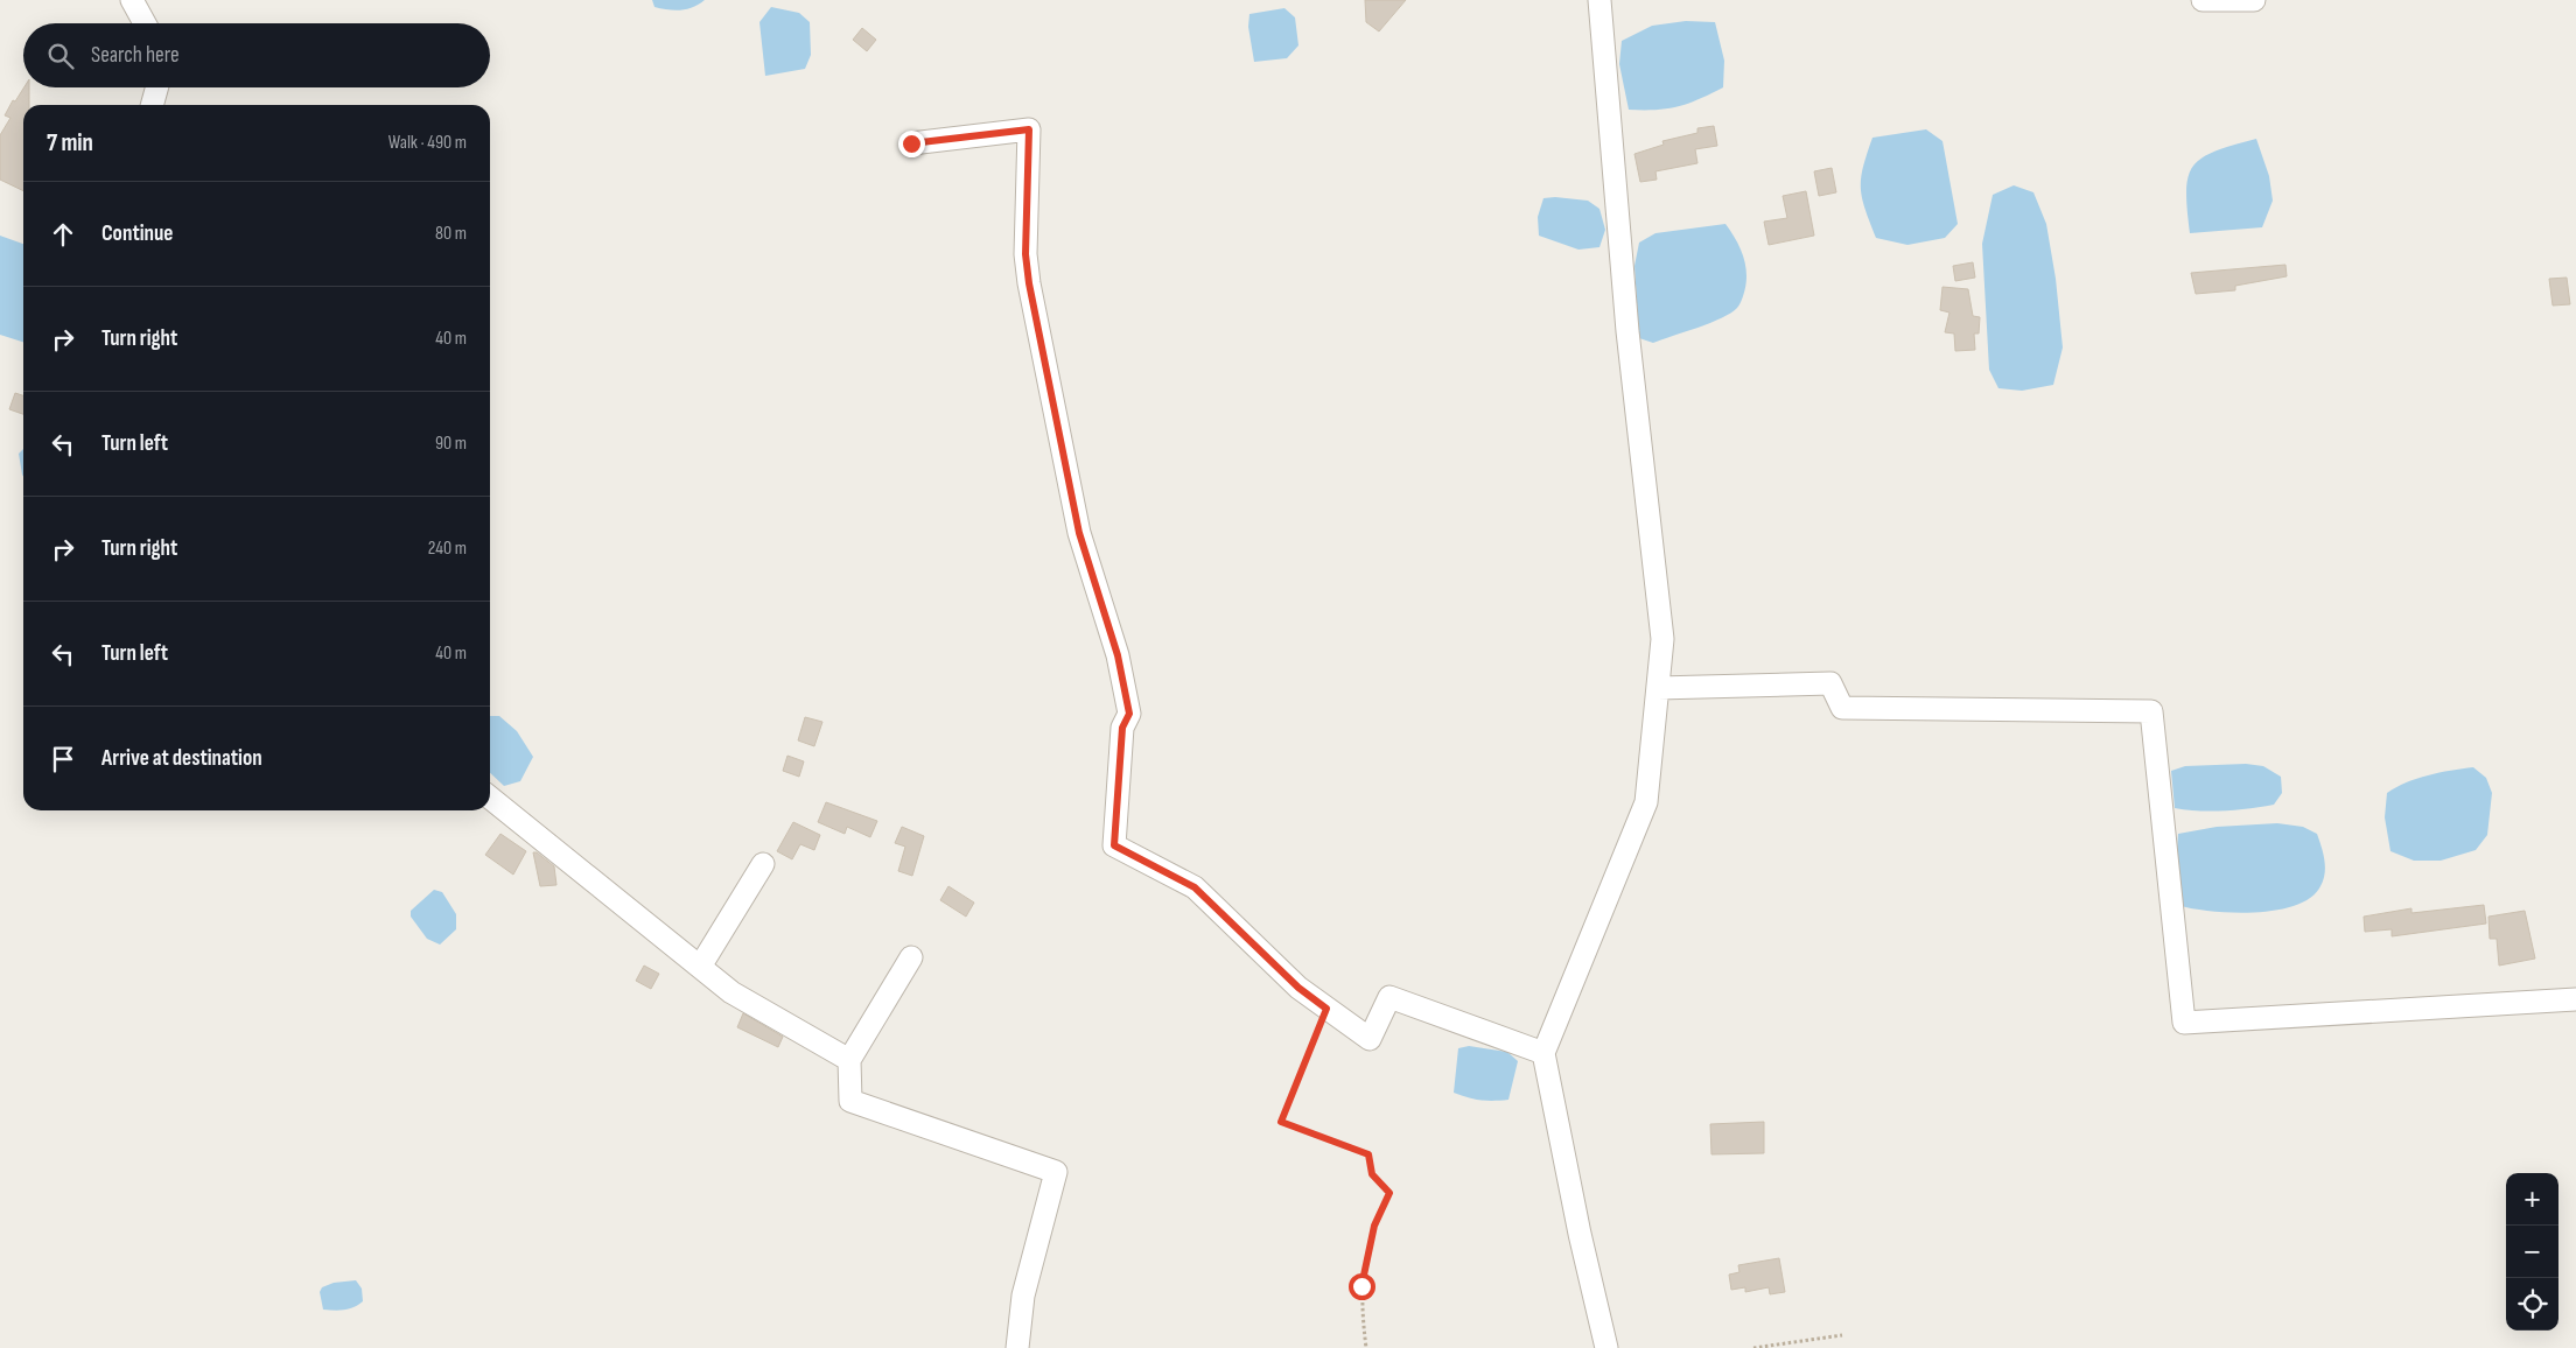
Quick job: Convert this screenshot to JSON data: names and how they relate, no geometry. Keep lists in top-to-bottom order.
{
  "page": {
    "search": "Search here",
    "heading": ["7 min", "Walk · 490 m"],
    "list": [
      ["Continue", "80 m"],
      ["Turn right", "40 m"],
      ["Turn left", "90 m"],
      ["Turn right", "240 m"],
      ["Turn left", "40 m"],
      "Arrive at destination"
    ],
    "map_buttons": ["+", "−"]
  }
}
